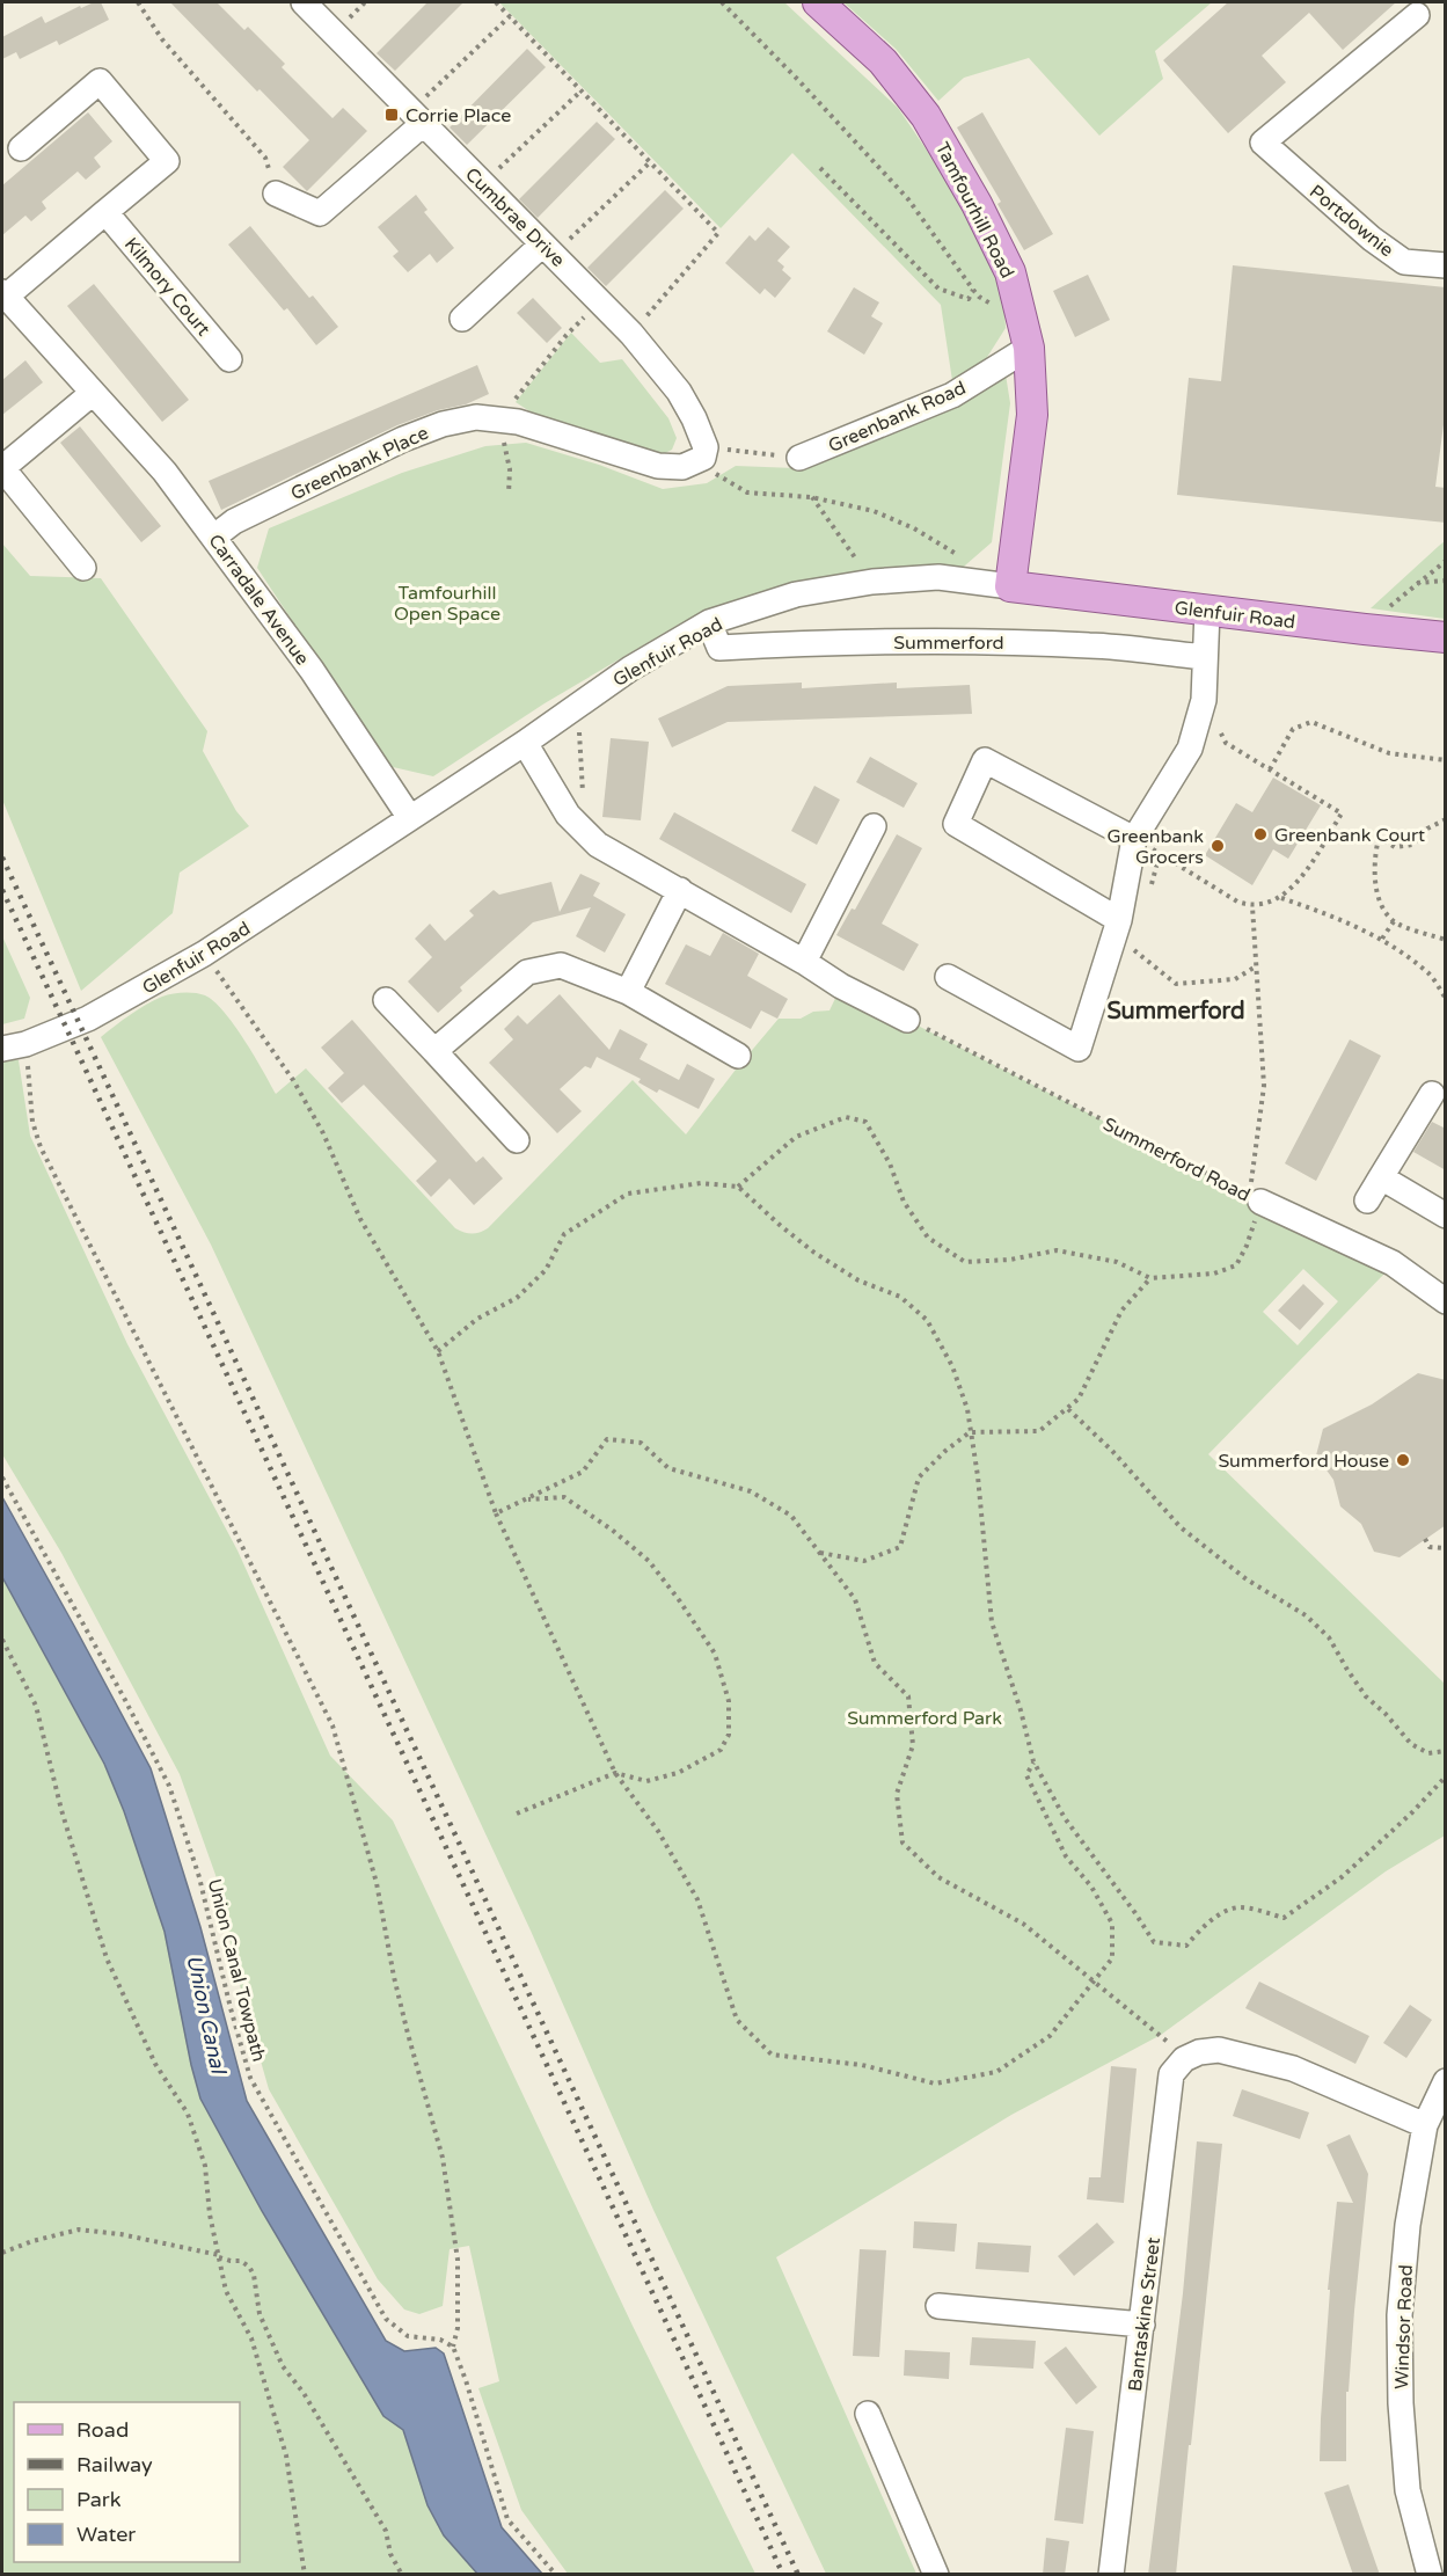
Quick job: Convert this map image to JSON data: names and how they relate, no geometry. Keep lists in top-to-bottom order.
{
  "streets": {
    "main road": ["Tamfourhill Road", "Glenfuir Road"],
    "street": [
      "Cumbrae Drive",
      "Portdownie",
      "Kilmory Court",
      "Greenbank Road",
      "Greenbank Place",
      "Carradale Avenue",
      "Summerford",
      "Summerford Road",
      "Bantaskine Street",
      "Windsor Road"
    ],
    "path": ["Union Canal Towpath"]
  },
  "crossings": [
    ["Tamfourhill Road", "Greenbank Road"],
    ["Tamfourhill Road", "Glenfuir Road"],
    ["Cumbrae Drive", "Greenbank Place"],
    ["Greenbank Place", "Carradale Avenue"],
    ["Carradale Avenue", "Glenfuir Road"],
    ["Glenfuir Road", "Summerford"]
  ],
  "districts": ["Summerford"],
  "water": ["Union Canal"],
  "parks": ["Tamfourhill Open Space", "Summerford Park"],
  "places": {
    "transit": ["Corrie Place"],
    "other": ["Greenbank Court", "Greenbank Grocers", "Summerford House"]
  },
  "legend": [
    "Road",
    "Railway",
    "Park",
    "Water"
  ]
}
